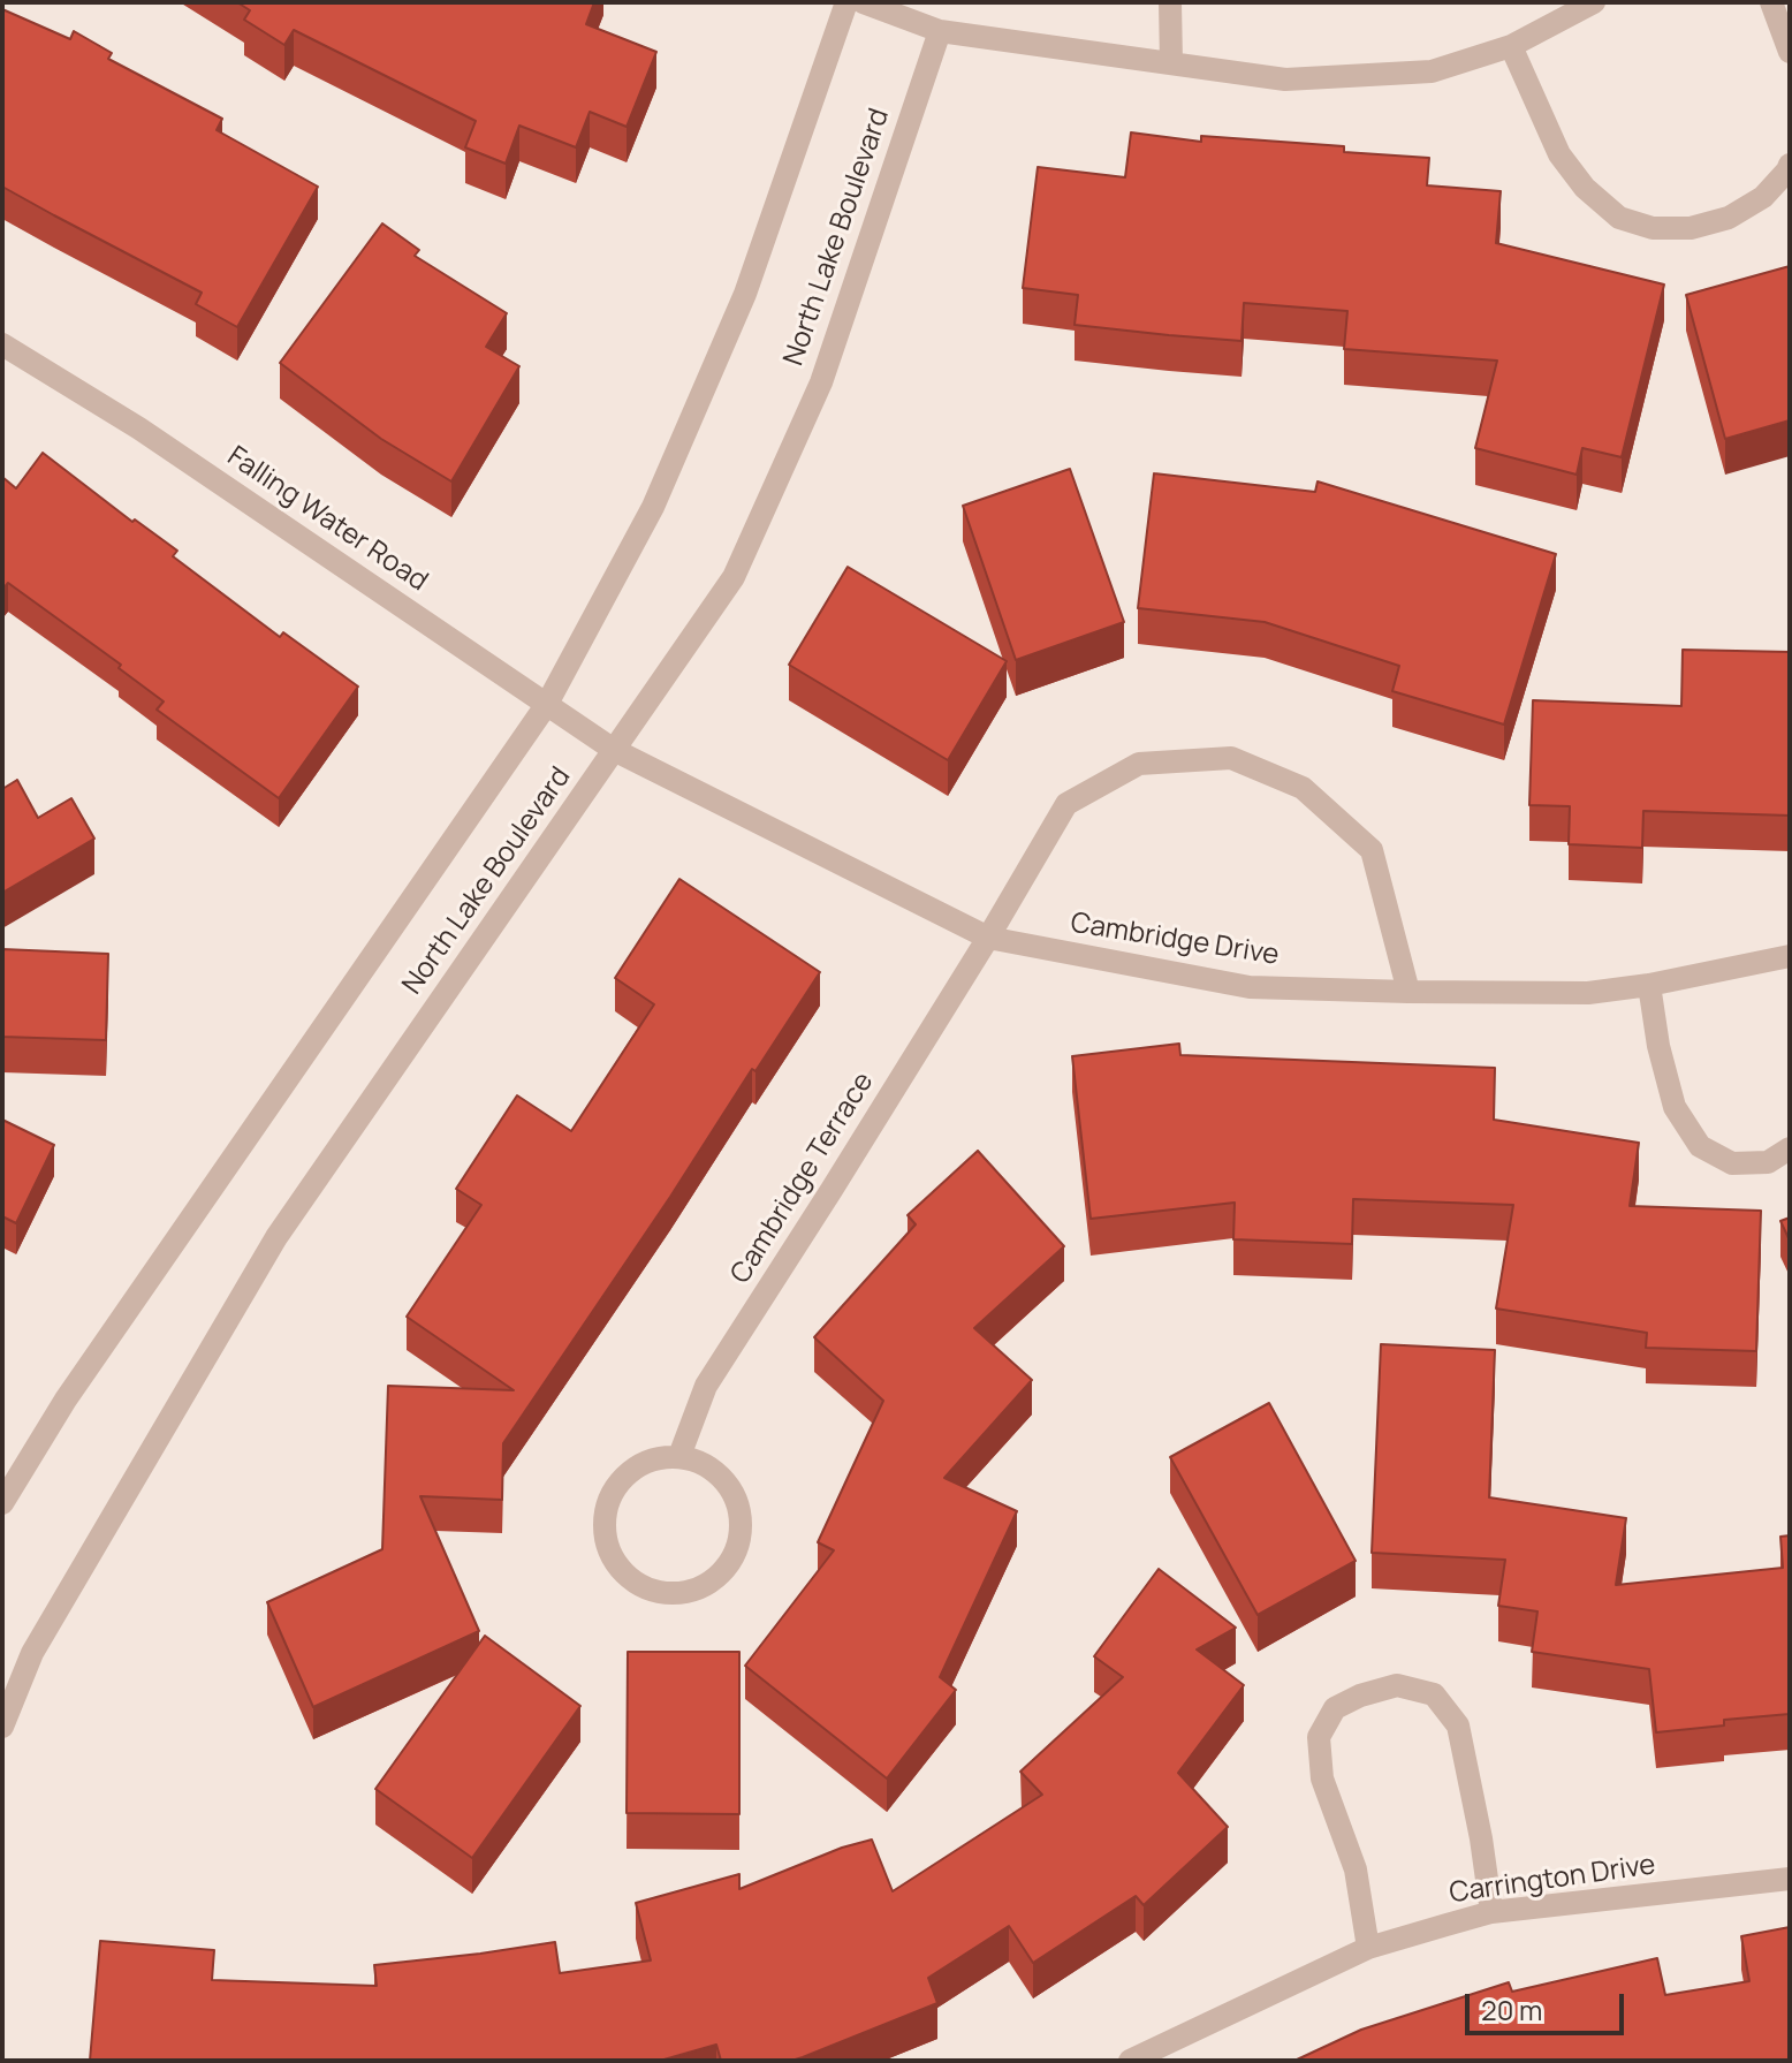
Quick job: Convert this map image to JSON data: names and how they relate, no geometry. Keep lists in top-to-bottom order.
{
  "streets": {
    "street": [
      "North Lake Boulevard",
      "Falling Water Road",
      "Cambridge Drive",
      "Cambridge Terrace",
      "Carrington Drive"
    ]
  },
  "crossings": [
    ["North Lake Boulevard", "Falling Water Road"],
    ["North Lake Boulevard", "Cambridge Drive"],
    ["Falling Water Road", "Cambridge Drive"],
    ["Cambridge Drive", "Cambridge Terrace"]
  ],
  "scale_bar": "20 m"
}
